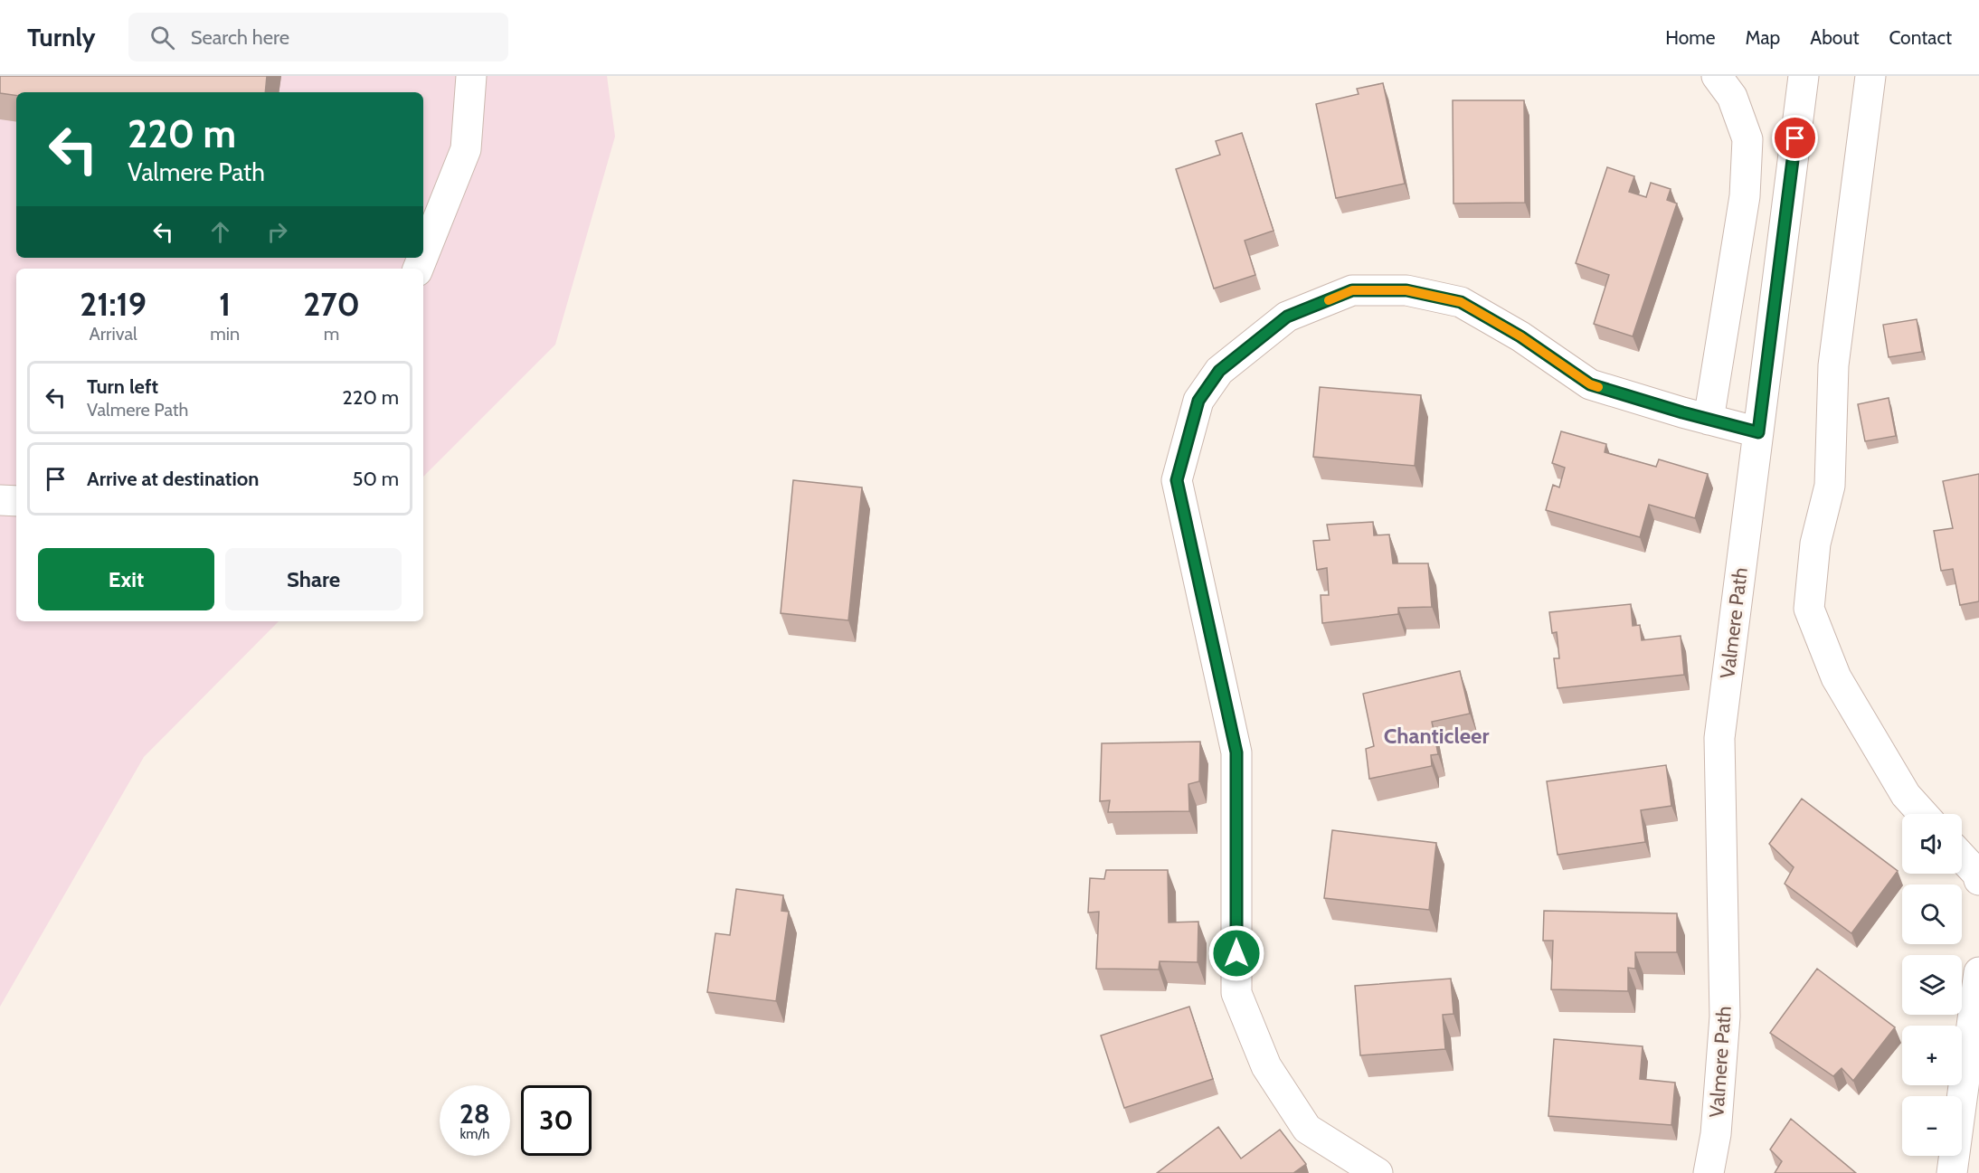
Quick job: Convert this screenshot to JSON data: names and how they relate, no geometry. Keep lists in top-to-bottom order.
{
  "streets": {
    "street": ["Valmere Path"]
  },
  "districts": ["Chanticleer"],
  "page": {
    "header": "Turnly",
    "search": "Search here",
    "nav": [
      "Home",
      "Map",
      "About",
      "Contact"
    ],
    "turn": ["220 m", "Valmere Path"],
    "eta": [
      "21:19",
      "Arrival",
      "1",
      "min",
      "270",
      "m"
    ],
    "list": [
      {
        "name": "Turn left",
        "note": "Valmere Path",
        "value": "220 m"
      },
      {
        "name": "Arrive at destination",
        "value": "50 m"
      }
    ],
    "buttons": ["Exit", "Share"],
    "map_buttons": ["+", "−"],
    "speed": "28 km/h",
    "limit": "30"
  }
}
